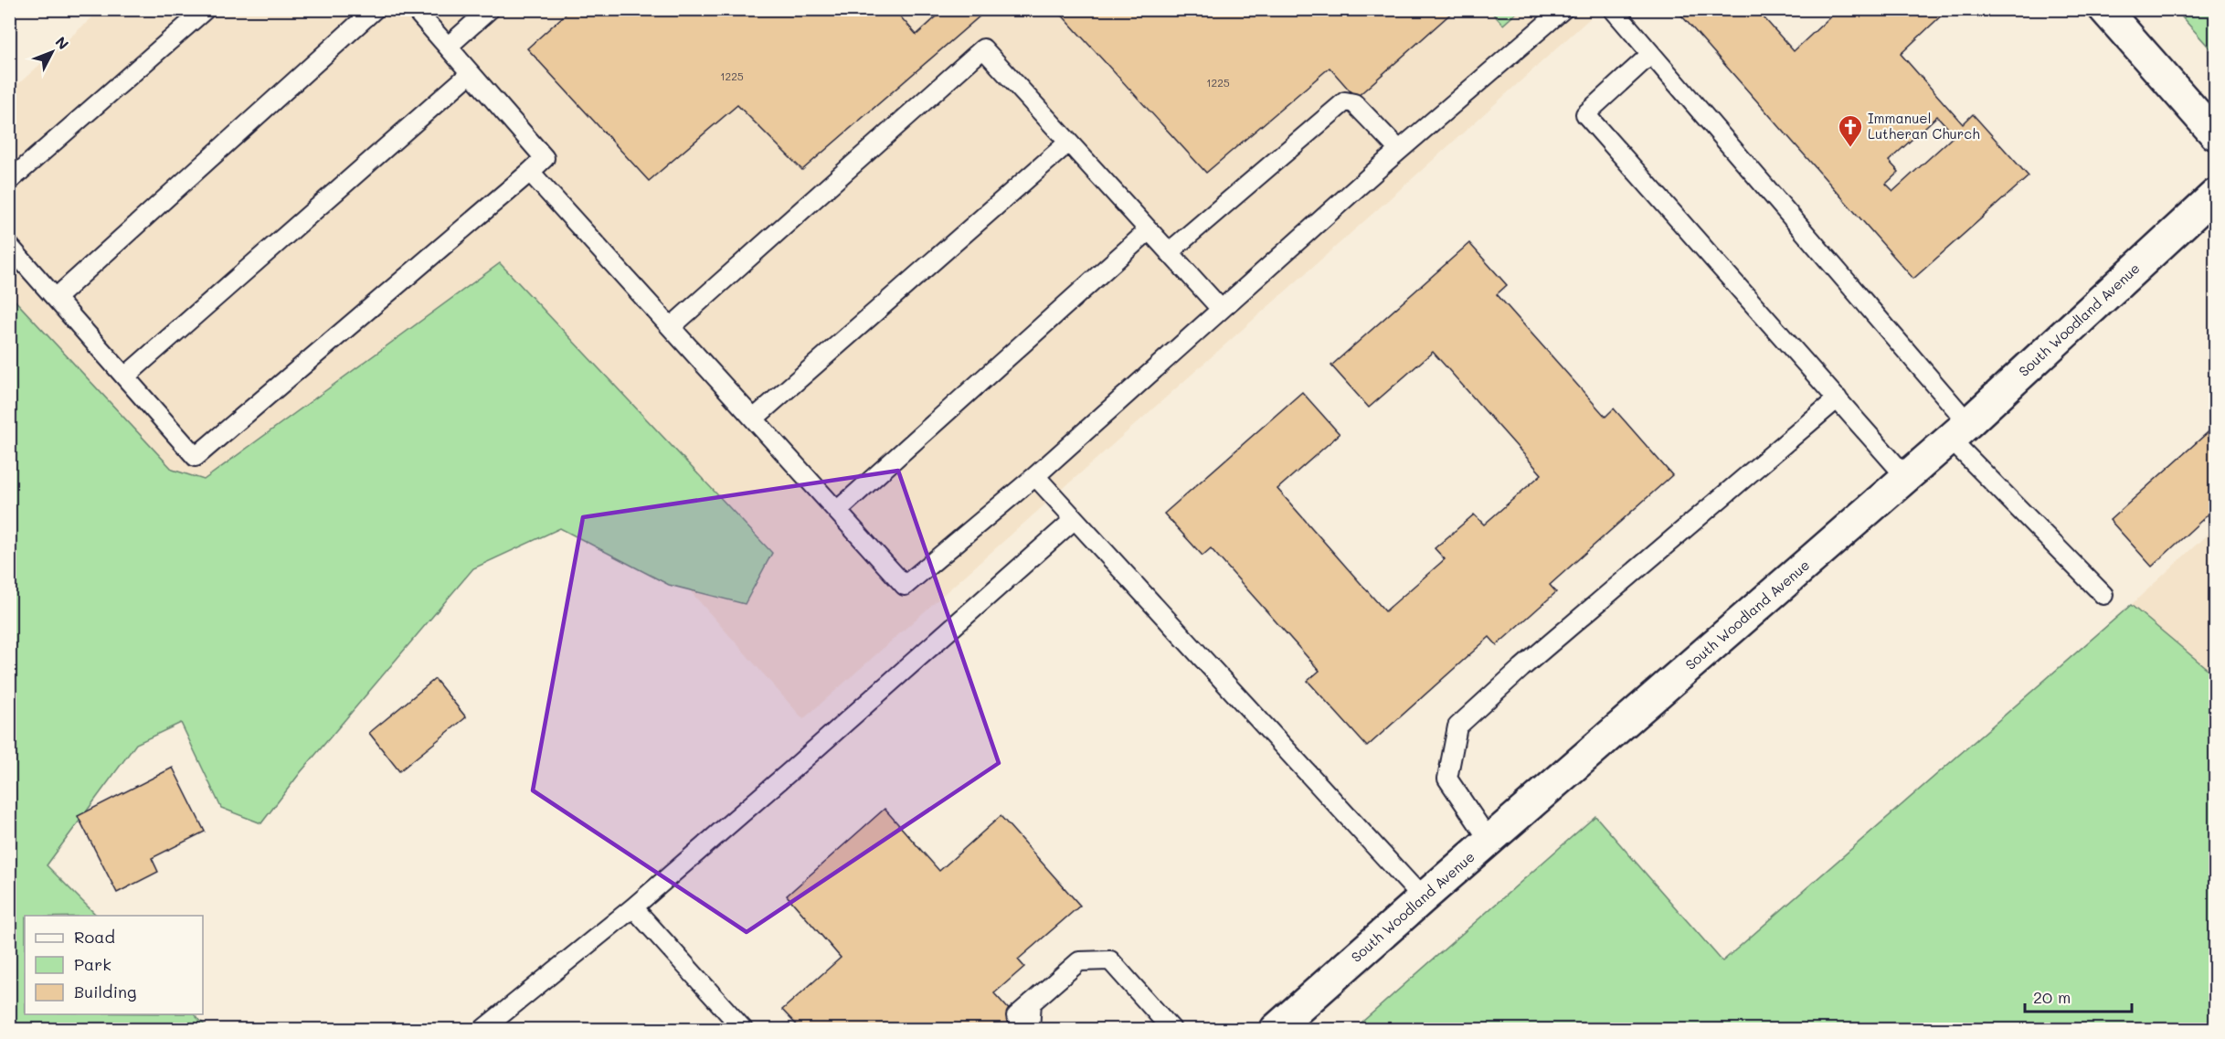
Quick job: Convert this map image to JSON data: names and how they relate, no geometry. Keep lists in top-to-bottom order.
{
  "streets": {
    "street": ["South Woodland Avenue"]
  },
  "places": {
    "church": ["Immanuel Lutheran Church"]
  },
  "house_numbers": ["1225", "1225"],
  "legend": ["Road", "Park", "Building"],
  "scale_bar": "20 m",
  "north": "top right"
}
